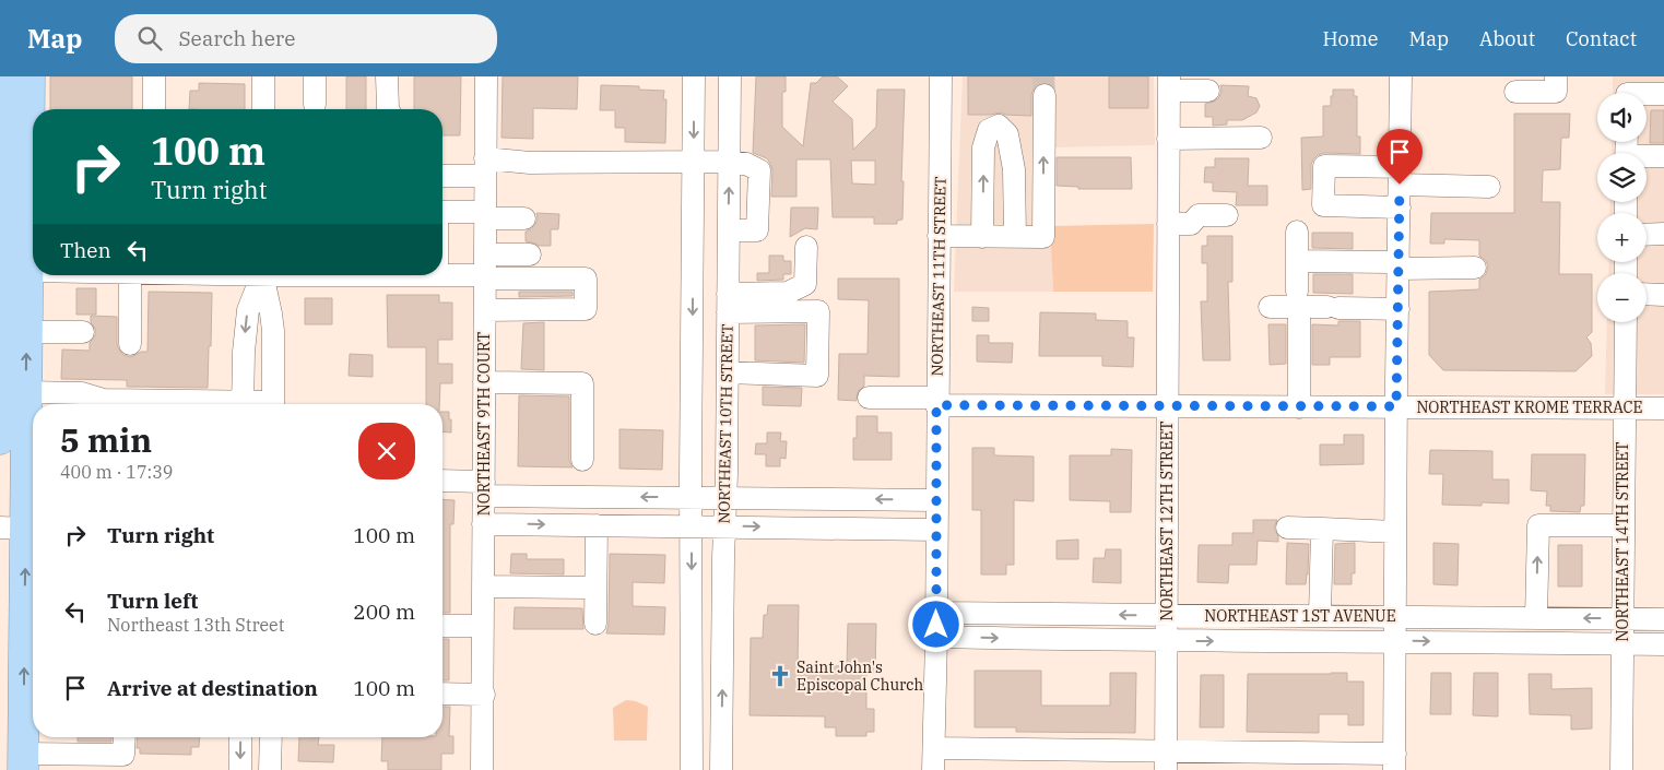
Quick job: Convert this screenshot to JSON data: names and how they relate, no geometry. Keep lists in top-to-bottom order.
{
  "streets": {
    "street": [
      "NORTHEAST 11TH STREET",
      "NORTHEAST KROME TERRACE",
      "NORTHEAST 9TH COURT",
      "NORTHEAST 10TH STREET",
      "NORTHEAST 12TH STREET",
      "NORTHEAST 14TH STREET",
      "NORTHEAST 1ST AVENUE"
    ]
  },
  "crossings": [
    ["NORTHEAST 11TH STREET", "NORTHEAST KROME TERRACE"],
    ["NORTHEAST 11TH STREET", "NORTHEAST 1ST AVENUE"],
    ["NORTHEAST KROME TERRACE", "NORTHEAST 12TH STREET"],
    ["NORTHEAST KROME TERRACE", "NORTHEAST 14TH STREET"],
    ["NORTHEAST 12TH STREET", "NORTHEAST 1ST AVENUE"],
    ["NORTHEAST 14TH STREET", "NORTHEAST 1ST AVENUE"]
  ],
  "places": {
    "church": ["Saint John's Episcopal Church"]
  },
  "page": {
    "header": "Map",
    "search": "Search here",
    "nav": [
      "Home",
      "Map",
      "About",
      "Contact"
    ],
    "map_buttons": ["+", "−"],
    "turn": ["100 m", "Turn right"],
    "then": "Then",
    "heading": ["5 min", "400 m · 17:39"],
    "list": [
      {
        "name": "Turn right",
        "value": "100 m"
      },
      {
        "name": "Turn left",
        "note": "Northeast 13th Street",
        "value": "200 m"
      },
      {
        "name": "Arrive at destination",
        "value": "100 m"
      }
    ]
  }
}
